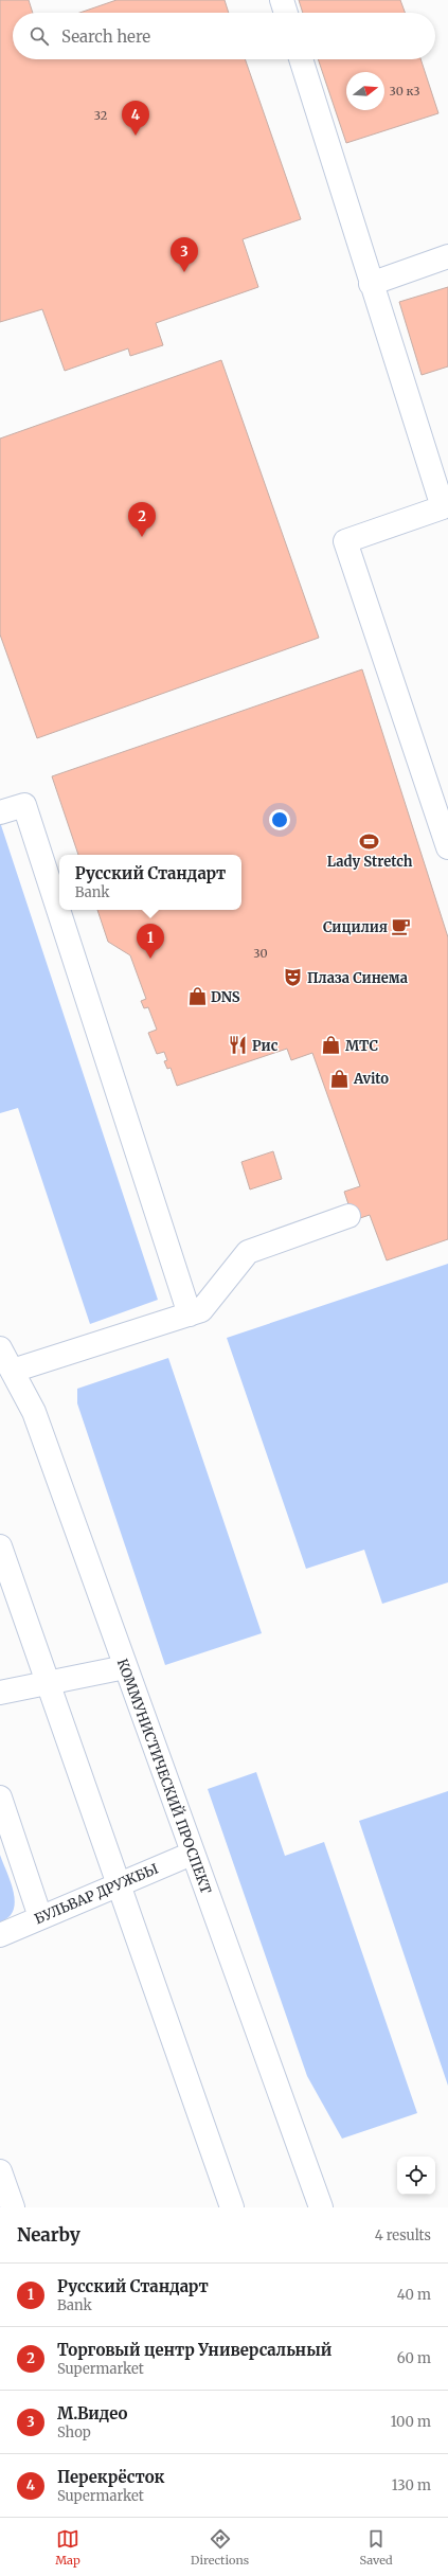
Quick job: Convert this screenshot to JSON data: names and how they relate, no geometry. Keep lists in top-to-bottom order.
{
  "streets": {
    "main road": ["КОММУНИСТИЧЕСКИЙ ПРОСПЕКТ", "БУЛЬВАР ДРУЖБЫ"]
  },
  "crossings": [
    ["КОММУНИСТИЧЕСКИЙ ПРОСПЕКТ", "БУЛЬВАР ДРУЖБЫ"]
  ],
  "places": {
    "sports": ["Lady Stretch"],
    "cafe": ["Сицилия"],
    "theatre": ["Плаза Синема"],
    "shop": ["DNS", "МТС", "Avito"],
    "restaurant": ["Рис"]
  },
  "house_numbers": ["30 к3", "32", "30"],
  "north": "right",
  "page": {
    "search": "Search here",
    "pins": [
      "4",
      "3",
      "2",
      "1"
    ],
    "popup": ["Русский Стандарт", "Bank"],
    "heading": ["Nearby", "4 results"],
    "list": [
      {
        "mark": "1",
        "name": "Русский Стандарт",
        "note": "Bank",
        "value": "40 m"
      },
      {
        "mark": "2",
        "name": "Торговый центр Универсальный",
        "note": "Supermarket",
        "value": "60 m"
      },
      {
        "mark": "3",
        "name": "М.Видео",
        "note": "Shop",
        "value": "100 m"
      },
      {
        "mark": "4",
        "name": "Перекрёсток",
        "note": "Supermarket",
        "value": "130 m"
      }
    ],
    "nav": ["Map", "Directions", "Saved"]
  }
}
